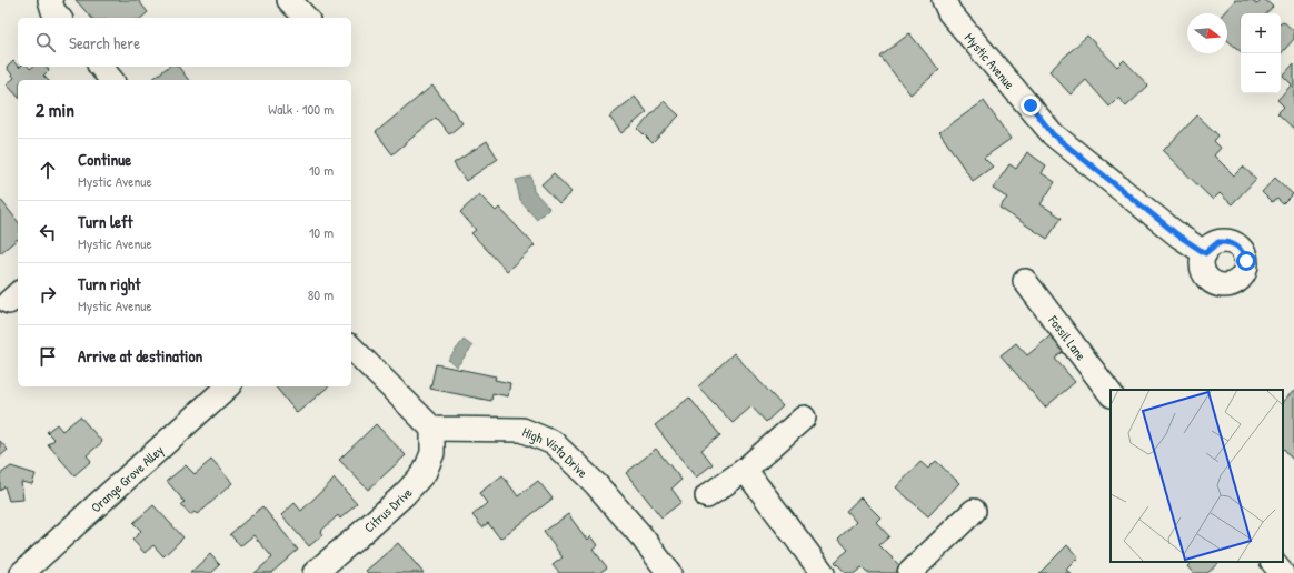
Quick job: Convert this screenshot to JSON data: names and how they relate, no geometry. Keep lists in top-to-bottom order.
{
  "streets": {
    "street": [
      "Mystic Avenue",
      "Fossil Lane",
      "High Vista Drive",
      "Orange Grove Alley",
      "Citrus Drive"
    ]
  },
  "crossings": [
    ["High Vista Drive", "Citrus Drive"]
  ],
  "north": "right",
  "page": {
    "map_buttons": ["+", "−"],
    "search": "Search here",
    "heading": ["2 min", "Walk · 100 m"],
    "list": [
      ["Continue", "Mystic Avenue", "10 m"],
      ["Turn left", "Mystic Avenue", "10 m"],
      ["Turn right", "Mystic Avenue", "80 m"],
      "Arrive at destination"
    ]
  }
}
